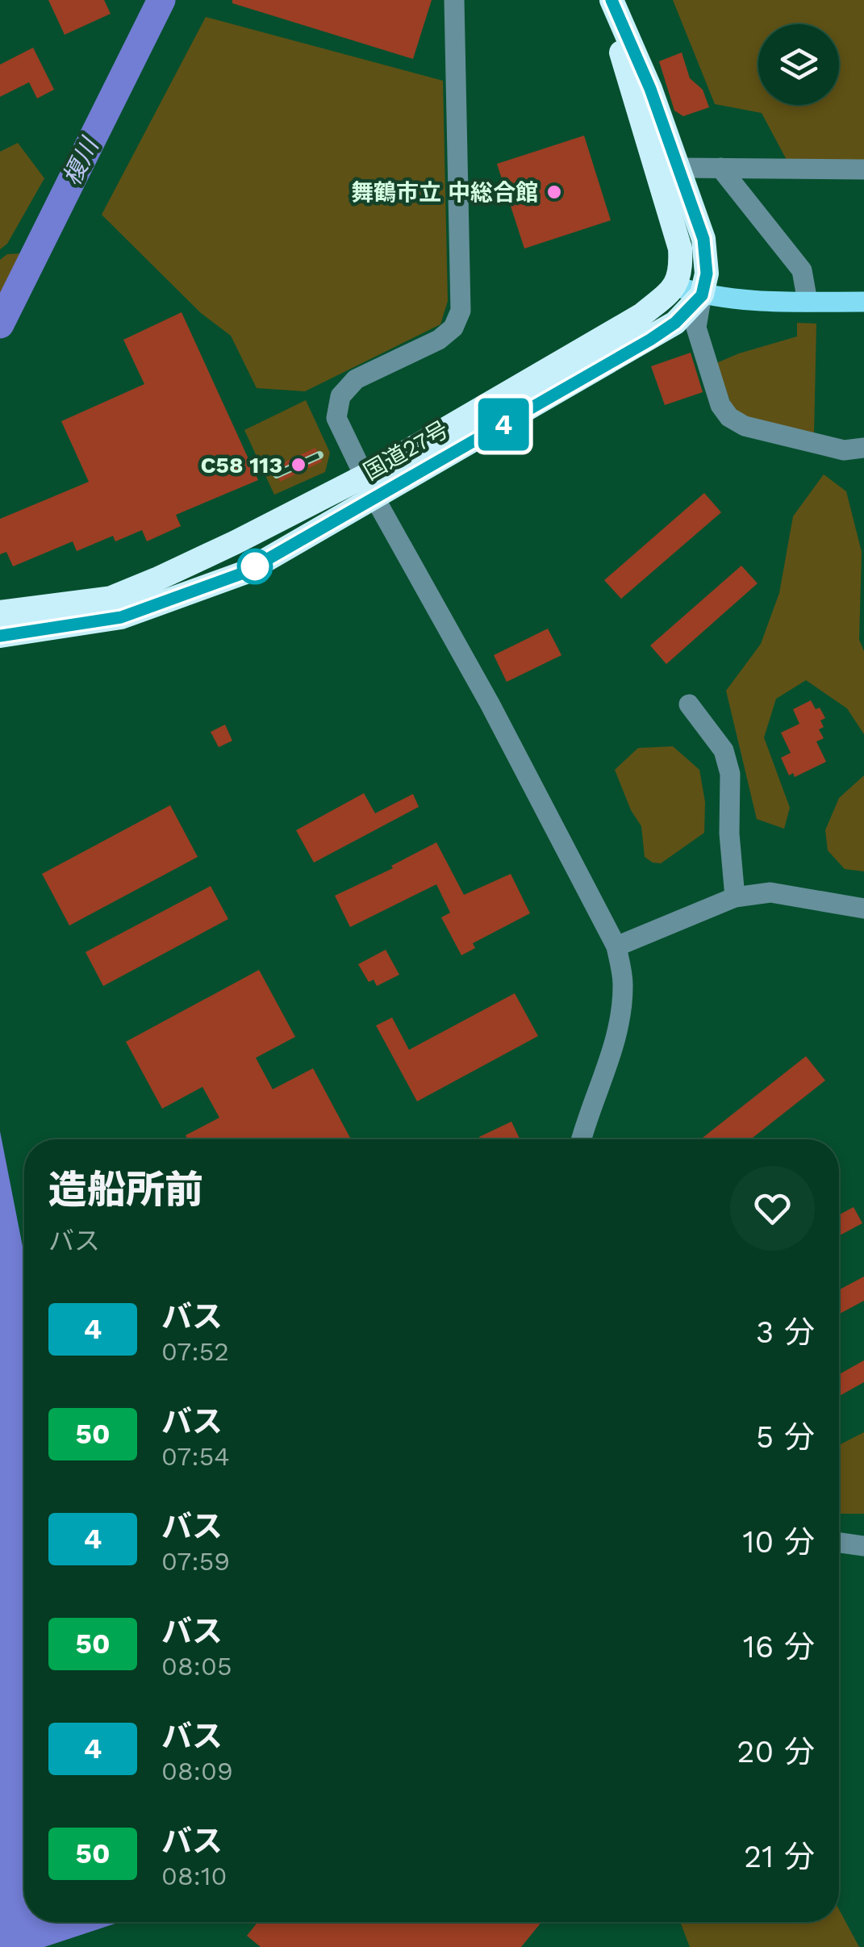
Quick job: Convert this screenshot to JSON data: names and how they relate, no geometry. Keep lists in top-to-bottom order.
{
  "streets": {
    "highway": ["国道27号"]
  },
  "water": ["榎川"],
  "places": ["舞鶴市立 中総合館", "C58 113"],
  "lines": ["bus line 4"],
  "page": {
    "on_map": "4",
    "heading": ["造船所前", "バス"],
    "list": [
      {
        "mark": "4",
        "name": "バス",
        "note": "07:52",
        "value": "3 分"
      },
      {
        "mark": "50",
        "name": "バス",
        "note": "07:54",
        "value": "5 分"
      },
      {
        "mark": "4",
        "name": "バス",
        "note": "07:59",
        "value": "10 分"
      },
      {
        "mark": "50",
        "name": "バス",
        "note": "08:05",
        "value": "16 分"
      },
      {
        "mark": "4",
        "name": "バス",
        "note": "08:09",
        "value": "20 分"
      },
      {
        "mark": "50",
        "name": "バス",
        "note": "08:10",
        "value": "21 分"
      }
    ]
  }
}
